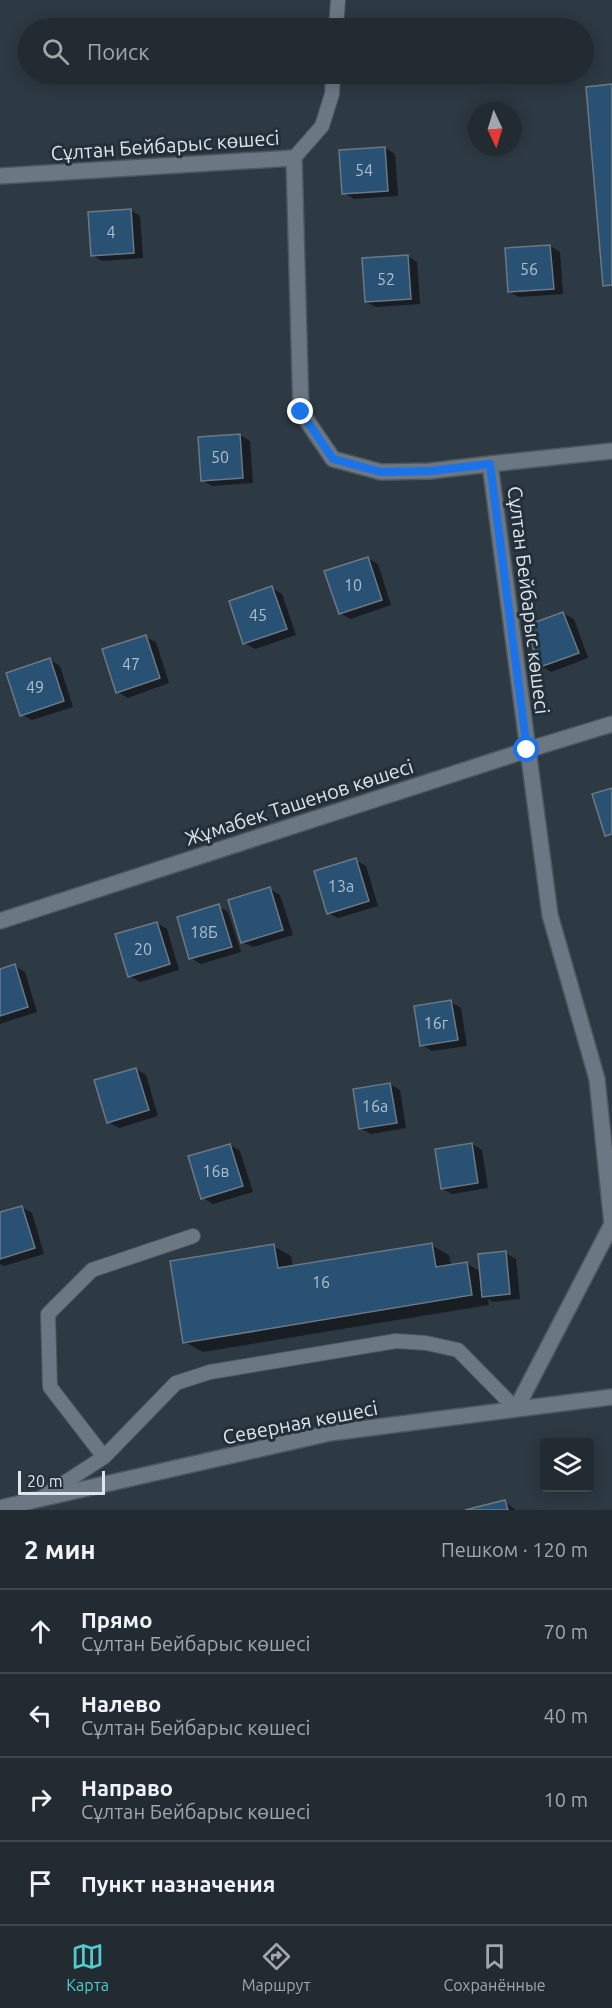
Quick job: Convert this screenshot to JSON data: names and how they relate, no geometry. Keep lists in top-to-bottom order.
{
  "streets": {
    "street": ["Сұлтан Бейбарыс көшесі", "Жұмабек Ташенов көшесі", "Северная көшесі"]
  },
  "crossings": [
    ["Сұлтан Бейбарыс көшесі", "Жұмабек Ташенов көшесі"],
    ["Сұлтан Бейбарыс көшесі", "Северная көшесі"]
  ],
  "house_numbers": [
    "54",
    "4",
    "56",
    "52",
    "50",
    "10",
    "45",
    "47",
    "49",
    "13а",
    "18Б",
    "20",
    "16г",
    "16а",
    "16в",
    "16"
  ],
  "scale_bar": "20 m",
  "north": "bottom",
  "page": {
    "search": "Поиск",
    "scale": "20 m",
    "heading": ["2 мин", "Пешком · 120 m"],
    "list": [
      ["Прямо", "Сұлтан Бейбарыс көшесі", "70 m"],
      ["Налево", "Сұлтан Бейбарыс көшесі", "40 m"],
      ["Направо", "Сұлтан Бейбарыс көшесі", "10 m"],
      "Пункт назначения"
    ],
    "nav": ["Карта", "Маршрут", "Сохранённые"]
  }
}
